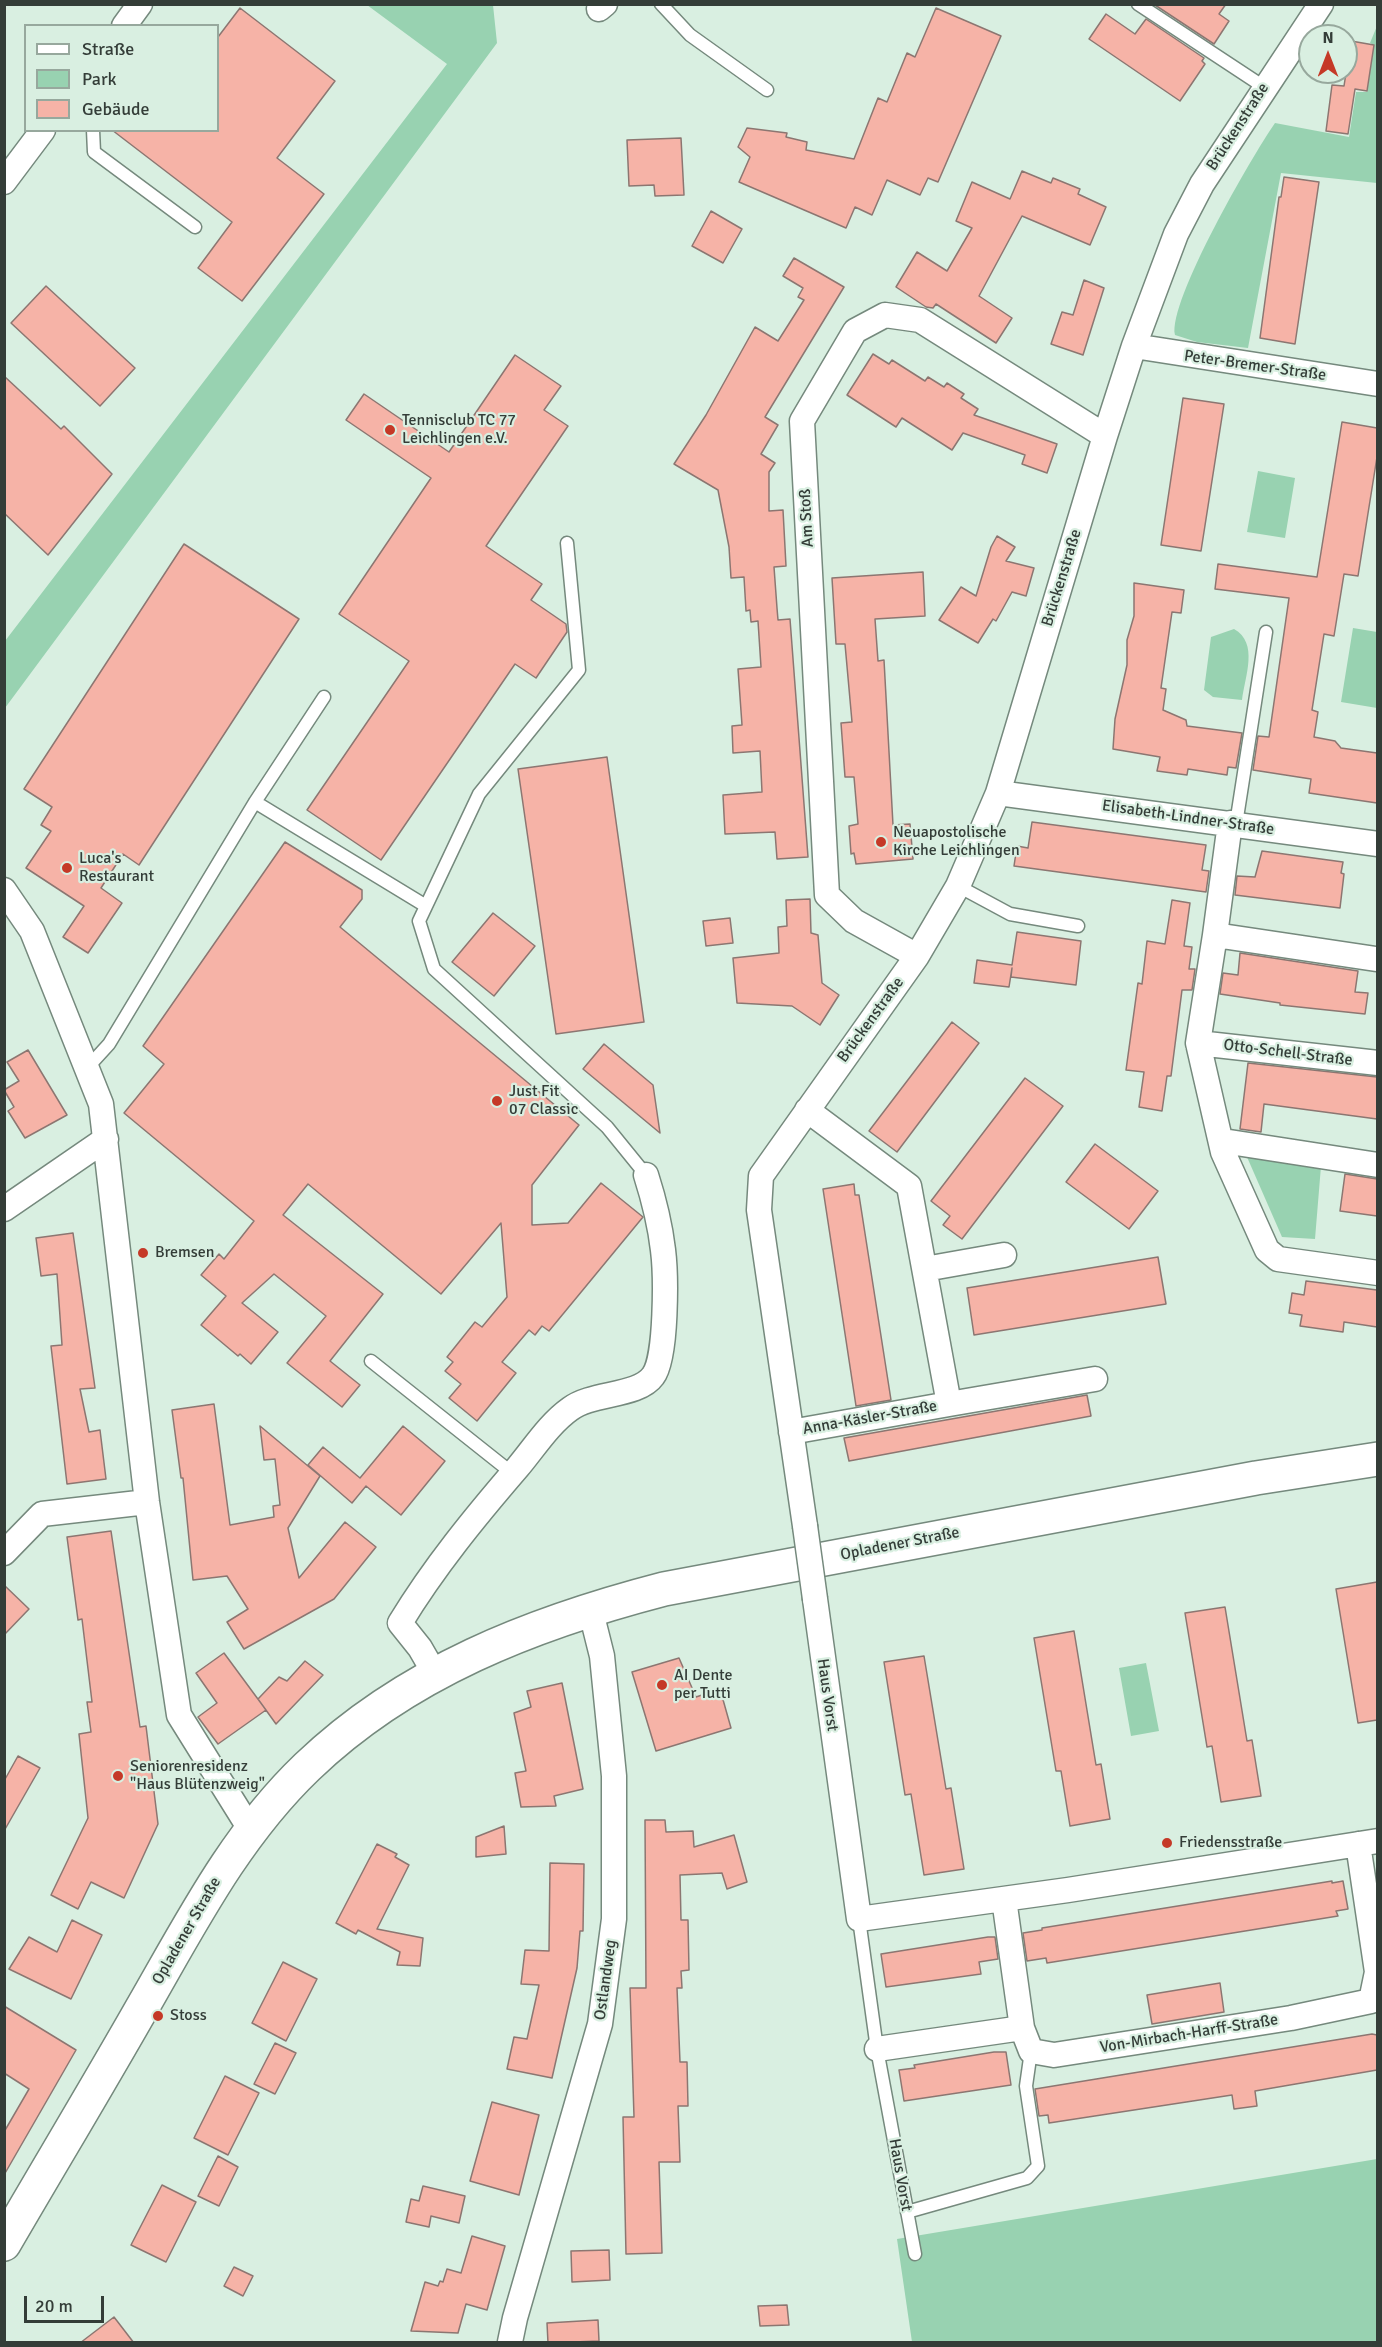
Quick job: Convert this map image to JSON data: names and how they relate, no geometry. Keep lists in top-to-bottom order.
{
  "streets": {
    "main road": ["Opladener Straße"],
    "street": [
      "Brückenstraße",
      "Peter-Bremer-Straße",
      "Am Stoß",
      "Elisabeth-Lindner-Straße",
      "Otto-Schell-Straße",
      "Anna-Käsler-Straße",
      "Haus Vorst",
      "Ostlandweg",
      "Von-Mirbach-Harff-Straße"
    ]
  },
  "crossings": [
    ["Brückenstraße", "Peter-Bremer-Straße"],
    ["Brückenstraße", "Am Stoß"],
    ["Brückenstraße", "Elisabeth-Lindner-Straße"],
    ["Brückenstraße", "Anna-Käsler-Straße"],
    ["Brückenstraße", "Haus Vorst"],
    ["Elisabeth-Lindner-Straße", "Otto-Schell-Straße"],
    ["Anna-Käsler-Straße", "Haus Vorst"],
    ["Opladener Straße", "Ostlandweg"]
  ],
  "places": [
    "Tennisclub TC 77 Leichlingen e.V.",
    "Neuapostolische Kirche Leichlingen",
    "Luca's Restaurant",
    "Just Fit 07 Classic",
    "Bremsen",
    "AI Dente per Tutti",
    "Seniorenresidenz \"Haus Blütenzweig\"",
    "Friedensstraße",
    "Stoss"
  ],
  "legend": ["Straße", "Park", "Gebäude"],
  "scale_bar": "20 m",
  "north": "top"
}
